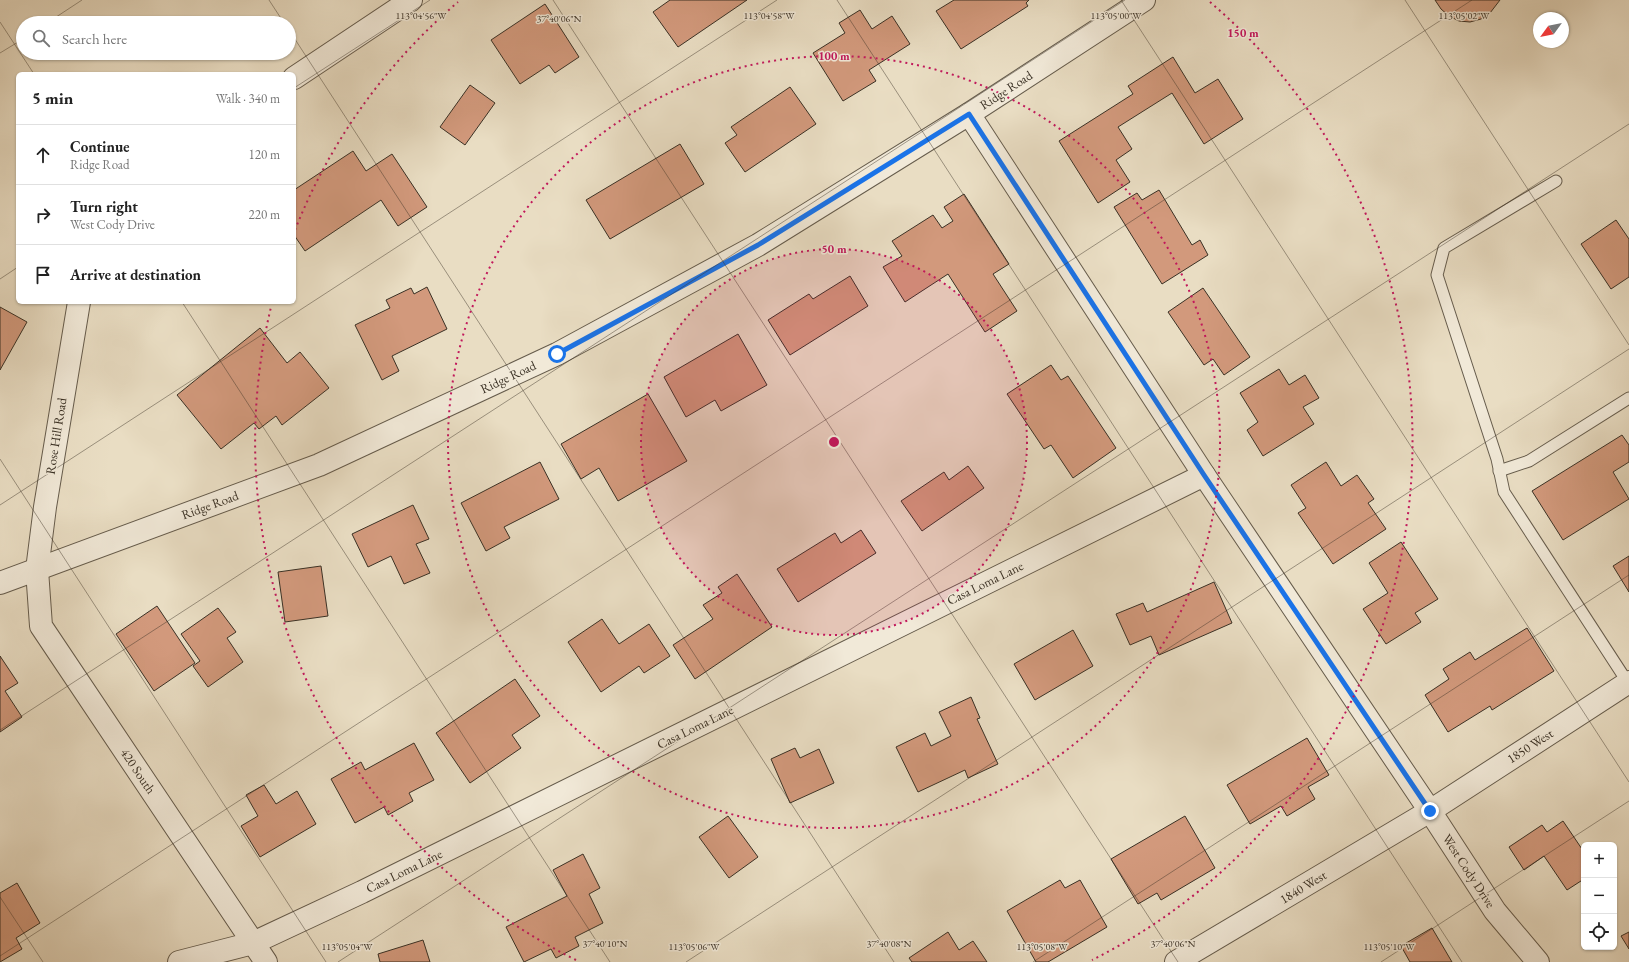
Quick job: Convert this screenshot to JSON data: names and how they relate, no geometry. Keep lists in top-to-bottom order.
{
  "streets": {
    "street": [
      "Ridge Road",
      "Rose Hill Road",
      "Casa Loma Lane",
      "1850 West",
      "420 South",
      "West Cody Drive",
      "1840 West"
    ]
  },
  "crossings": [
    ["Ridge Road", "Rose Hill Road"],
    ["Ridge Road", "420 South"],
    ["Ridge Road", "West Cody Drive"],
    ["Rose Hill Road", "420 South"],
    ["Casa Loma Lane", "420 South"],
    ["Casa Loma Lane", "West Cody Drive"],
    ["1850 West", "West Cody Drive"],
    ["1850 West", "1840 West"],
    ["West Cody Drive", "1840 West"]
  ],
  "north": "bottom left",
  "page": {
    "search": "Search here",
    "heading": ["5 min", "Walk · 340 m"],
    "list": [
      ["Continue", "Ridge Road", "120 m"],
      ["Turn right", "West Cody Drive", "220 m"],
      "Arrive at destination"
    ],
    "map_buttons": ["+", "−"]
  },
  "coordinates": [
    "113°04'56\"W",
    "113°04'58\"W",
    "113°05'00\"W",
    "113°05'02\"W",
    "37°40'06\"N",
    "37°40'10\"N",
    "37°40'08\"N",
    "113°05'04\"W",
    "113°05'06\"W",
    "113°05'08\"W",
    "113°05'10\"W"
  ],
  "rings": ["150 m", "100 m", "50 m"]
}
